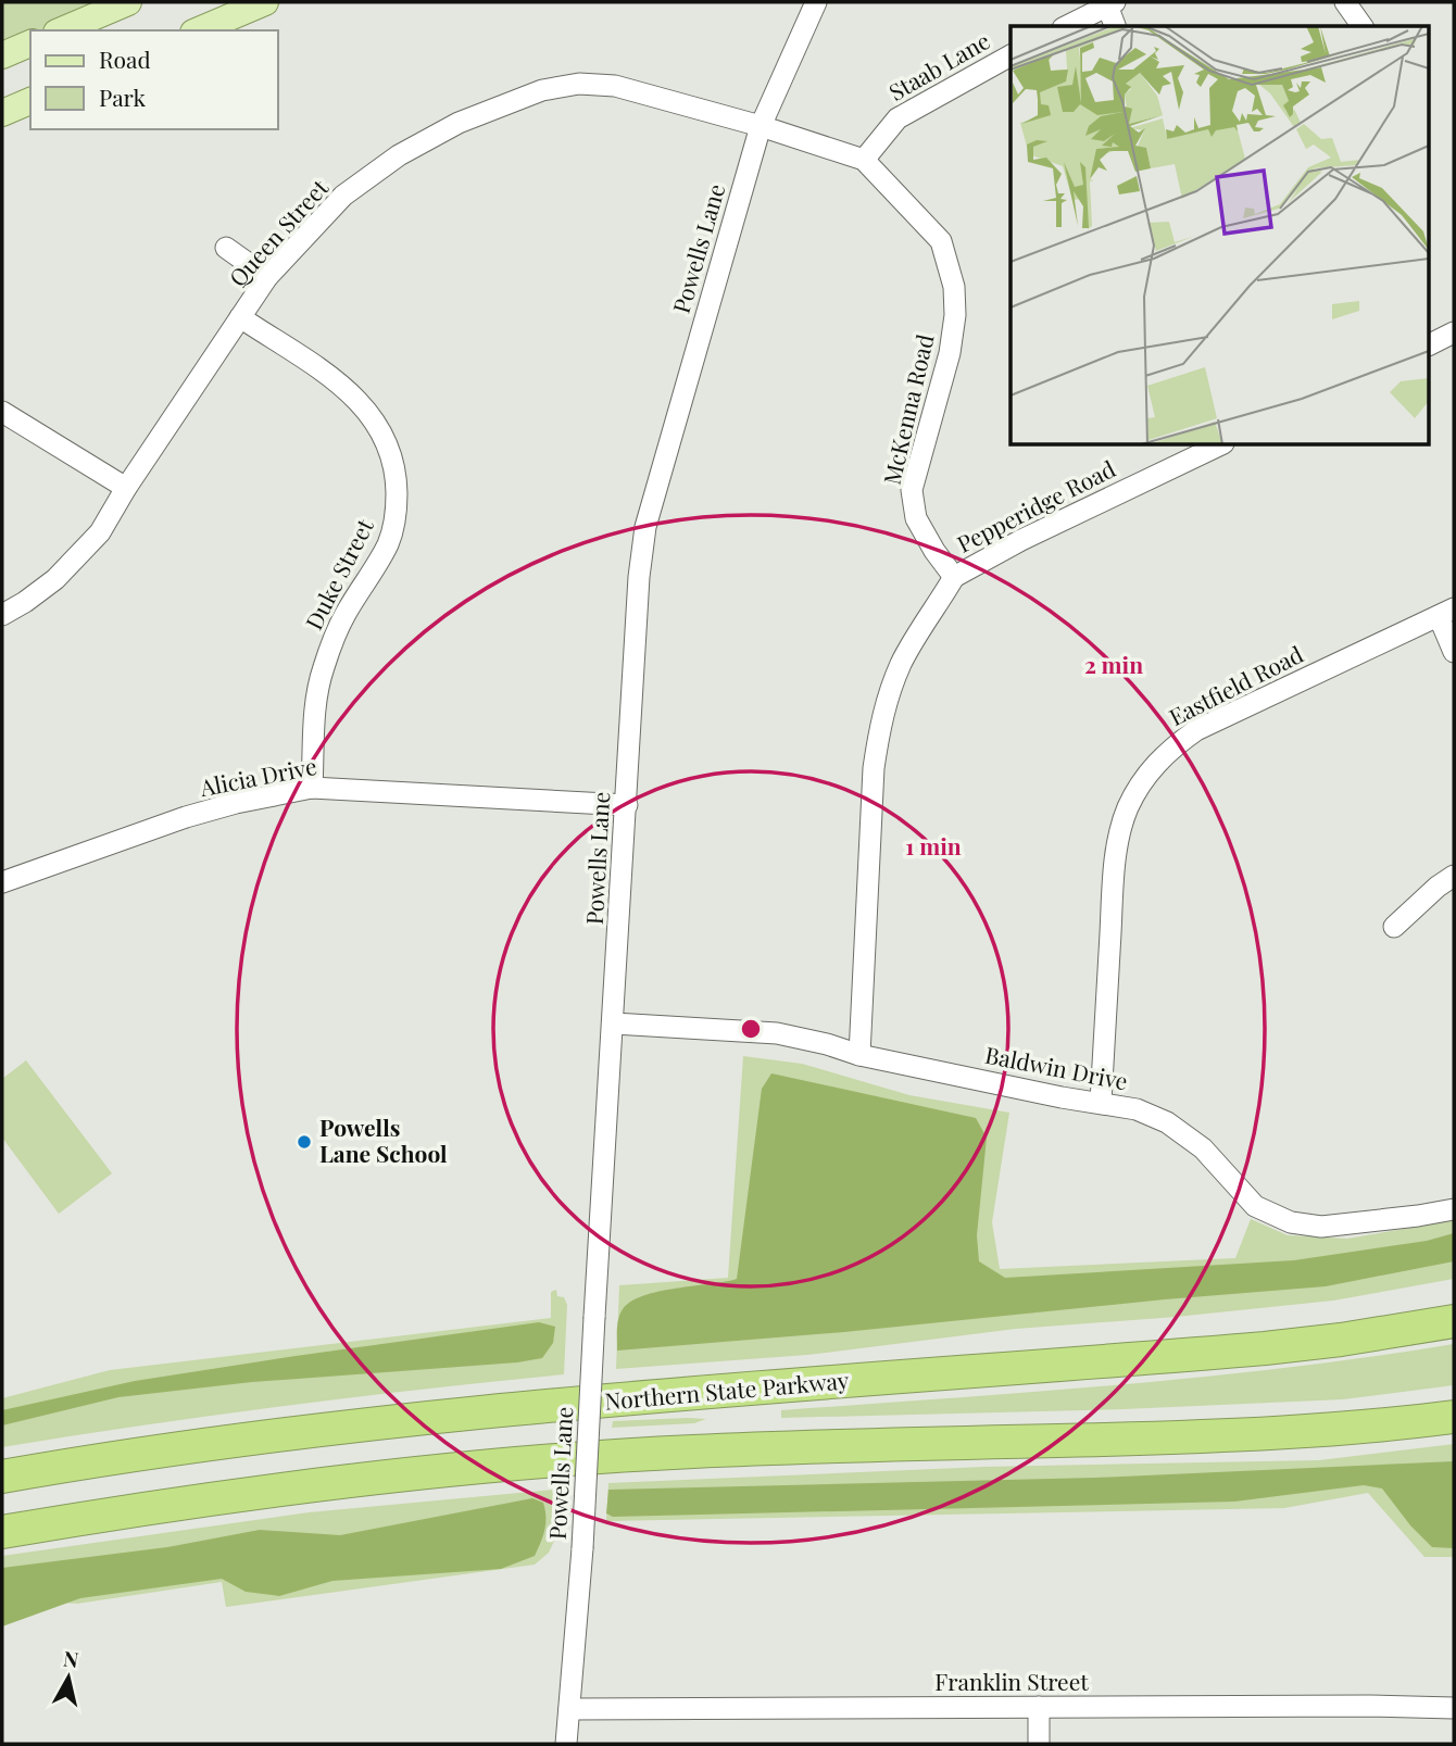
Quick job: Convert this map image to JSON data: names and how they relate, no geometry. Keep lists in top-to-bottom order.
{
  "streets": {
    "highway": ["Northern State Parkway"],
    "street": [
      "Staab Lane",
      "Queen Street",
      "Powells Lane",
      "McKenna Road",
      "Pepperidge Road",
      "Duke Street",
      "Eastfield Road",
      "Alicia Drive",
      "Baldwin Drive",
      "Franklin Street"
    ]
  },
  "crossings": [
    ["Staab Lane", "McKenna Road"],
    ["Queen Street", "Powells Lane"],
    ["Queen Street", "McKenna Road"],
    ["Queen Street", "Duke Street"],
    ["Powells Lane", "McKenna Road"],
    ["Powells Lane", "Alicia Drive"],
    ["Powells Lane", "Baldwin Drive"],
    ["Powells Lane", "Franklin Street"],
    ["McKenna Road", "Pepperidge Road"],
    ["Duke Street", "Alicia Drive"],
    ["Eastfield Road", "Baldwin Drive"]
  ],
  "places": ["Powells Lane School"],
  "legend": ["Road", "Park"],
  "north": "top",
  "rings": ["2 min", "1 min"]
}
